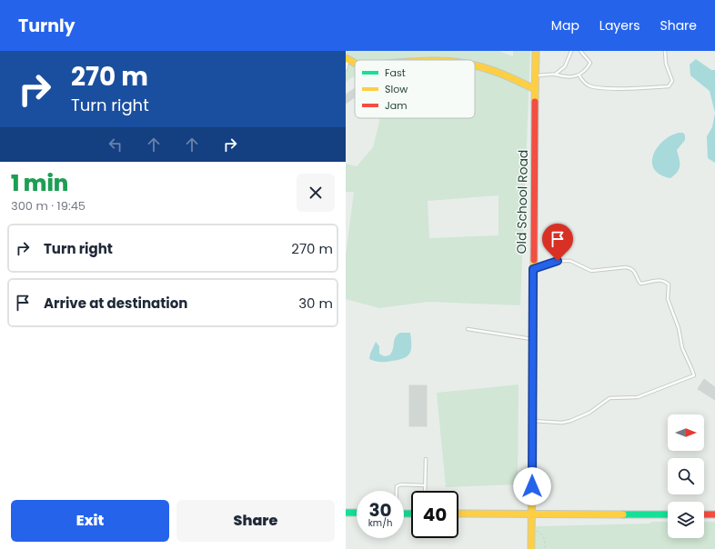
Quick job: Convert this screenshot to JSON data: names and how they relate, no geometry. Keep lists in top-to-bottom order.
{
  "streets": {
    "street": ["Old School Road"]
  },
  "legend": ["Fast", "Slow", "Jam"],
  "north": "right",
  "page": {
    "header": "Turnly",
    "nav": ["Map", "Layers", "Share"],
    "turn": ["270 m", "Turn right"],
    "heading": ["1 min", "300 m · 19:45"],
    "list": [
      {
        "name": "Turn right",
        "value": "270 m"
      },
      {
        "name": "Arrive at destination",
        "value": "30 m"
      }
    ],
    "speed": "30 km/h",
    "limit": "40",
    "buttons": ["Exit", "Share"]
  }
}
